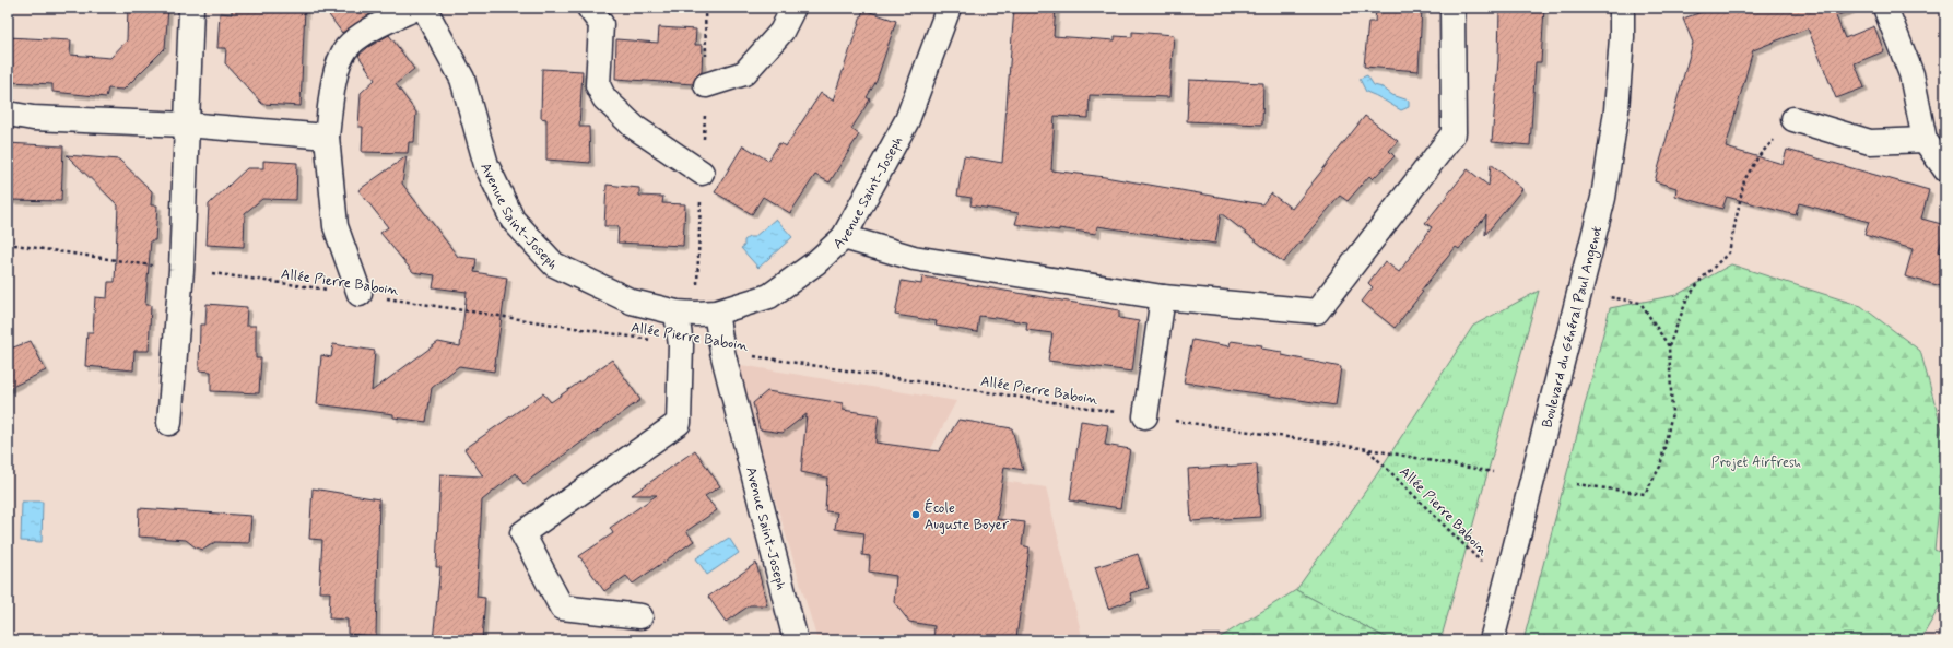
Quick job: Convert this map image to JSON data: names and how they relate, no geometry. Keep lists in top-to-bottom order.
{
  "streets": {
    "street": ["Avenue Saint-Joseph", "Boulevard du Général Paul Angenot"],
    "path": ["Allée Pierre Baboin"]
  },
  "crossings": [
    ["Avenue Saint-Joseph", "Allée Pierre Baboin"],
    ["Allée Pierre Baboin", "Boulevard du Général Paul Angenot"]
  ],
  "parks": ["Projet Airfresh"],
  "places": ["École Auguste Boyer"]
}
